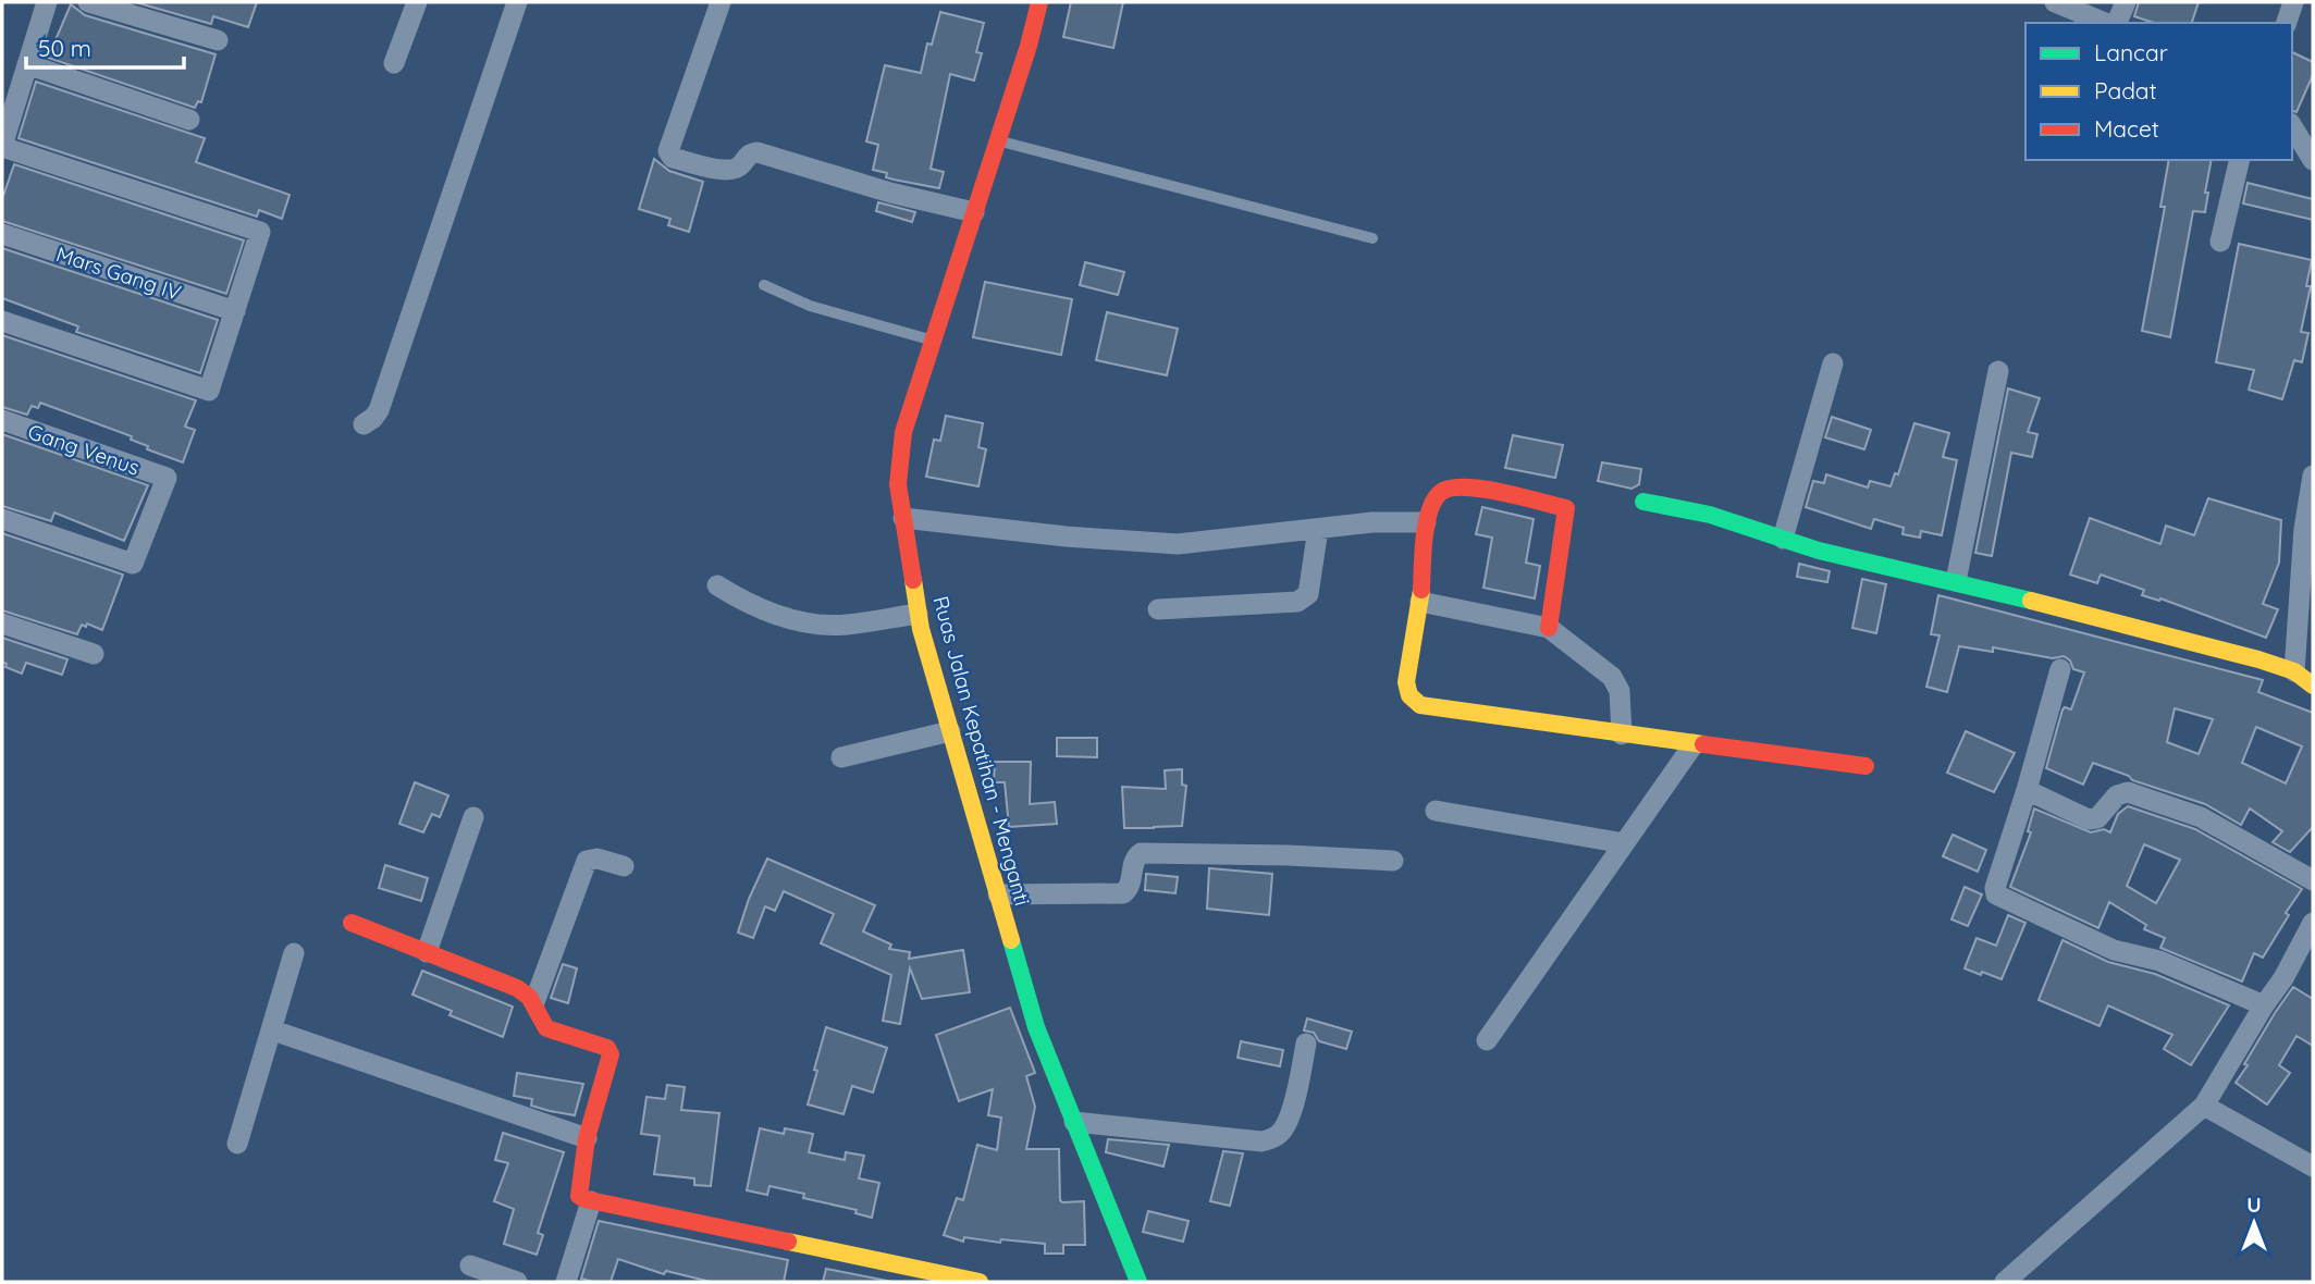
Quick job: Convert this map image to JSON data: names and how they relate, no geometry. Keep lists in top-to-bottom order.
{
  "streets": {
    "street": ["Mars Gang IV", "Gang Venus", "Ruas Jalan Kepatihan - Menganti"]
  },
  "legend": ["Lancar", "Padat", "Macet"],
  "scale_bar": "50 m",
  "north": "top"
}
